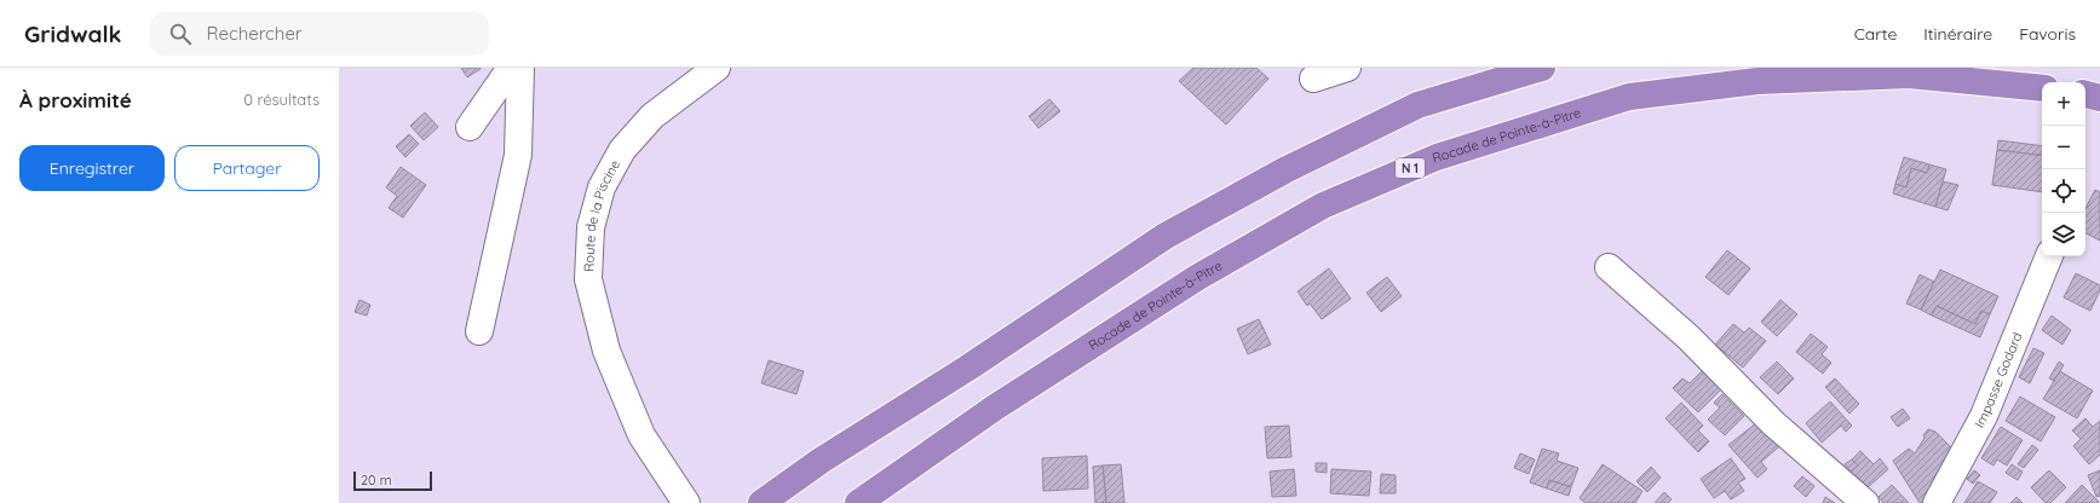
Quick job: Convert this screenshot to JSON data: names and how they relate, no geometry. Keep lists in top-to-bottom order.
{
  "streets": {
    "highway": ["Rocade de Pointe-à-Pitre", "N 1"],
    "street": ["Route de la Piscine", "Impasse Godard"]
  },
  "scale_bar": "20 m",
  "page": {
    "header": "Gridwalk",
    "search": "Rechercher",
    "nav": ["Carte", "Itinéraire", "Favoris"],
    "heading": ["À proximité", "0 résultats"],
    "map_buttons": ["+", "−"],
    "buttons": ["Enregistrer", "Partager"],
    "scale": "20 m"
  }
}
